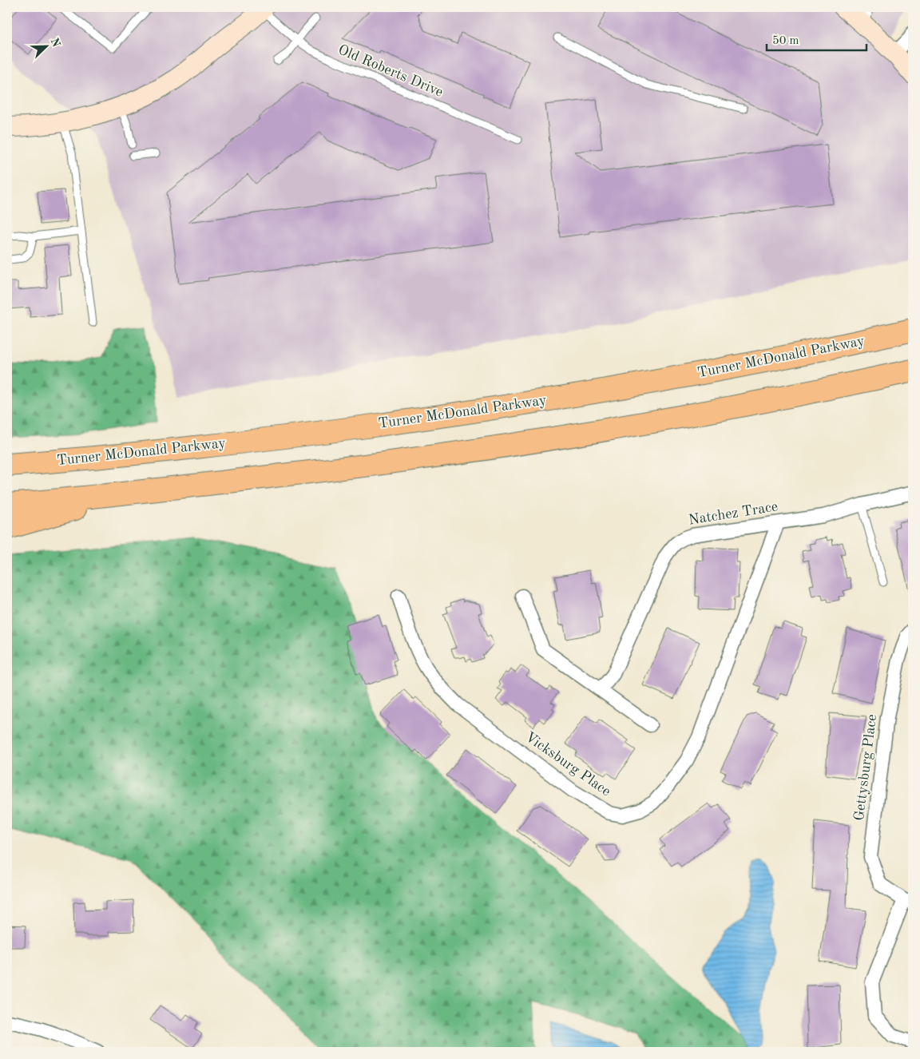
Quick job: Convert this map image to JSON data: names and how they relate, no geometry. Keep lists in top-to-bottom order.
{
  "streets": {
    "highway": ["Turner McDonald Parkway"],
    "street": ["Natchez Trace", "Vicksburg Place", "Gettysburg Place"],
    "lane": ["Old Roberts Drive"]
  },
  "crossings": [
    ["Natchez Trace", "Vicksburg Place"]
  ],
  "scale_bar": "50 m",
  "north": "top right"
}
